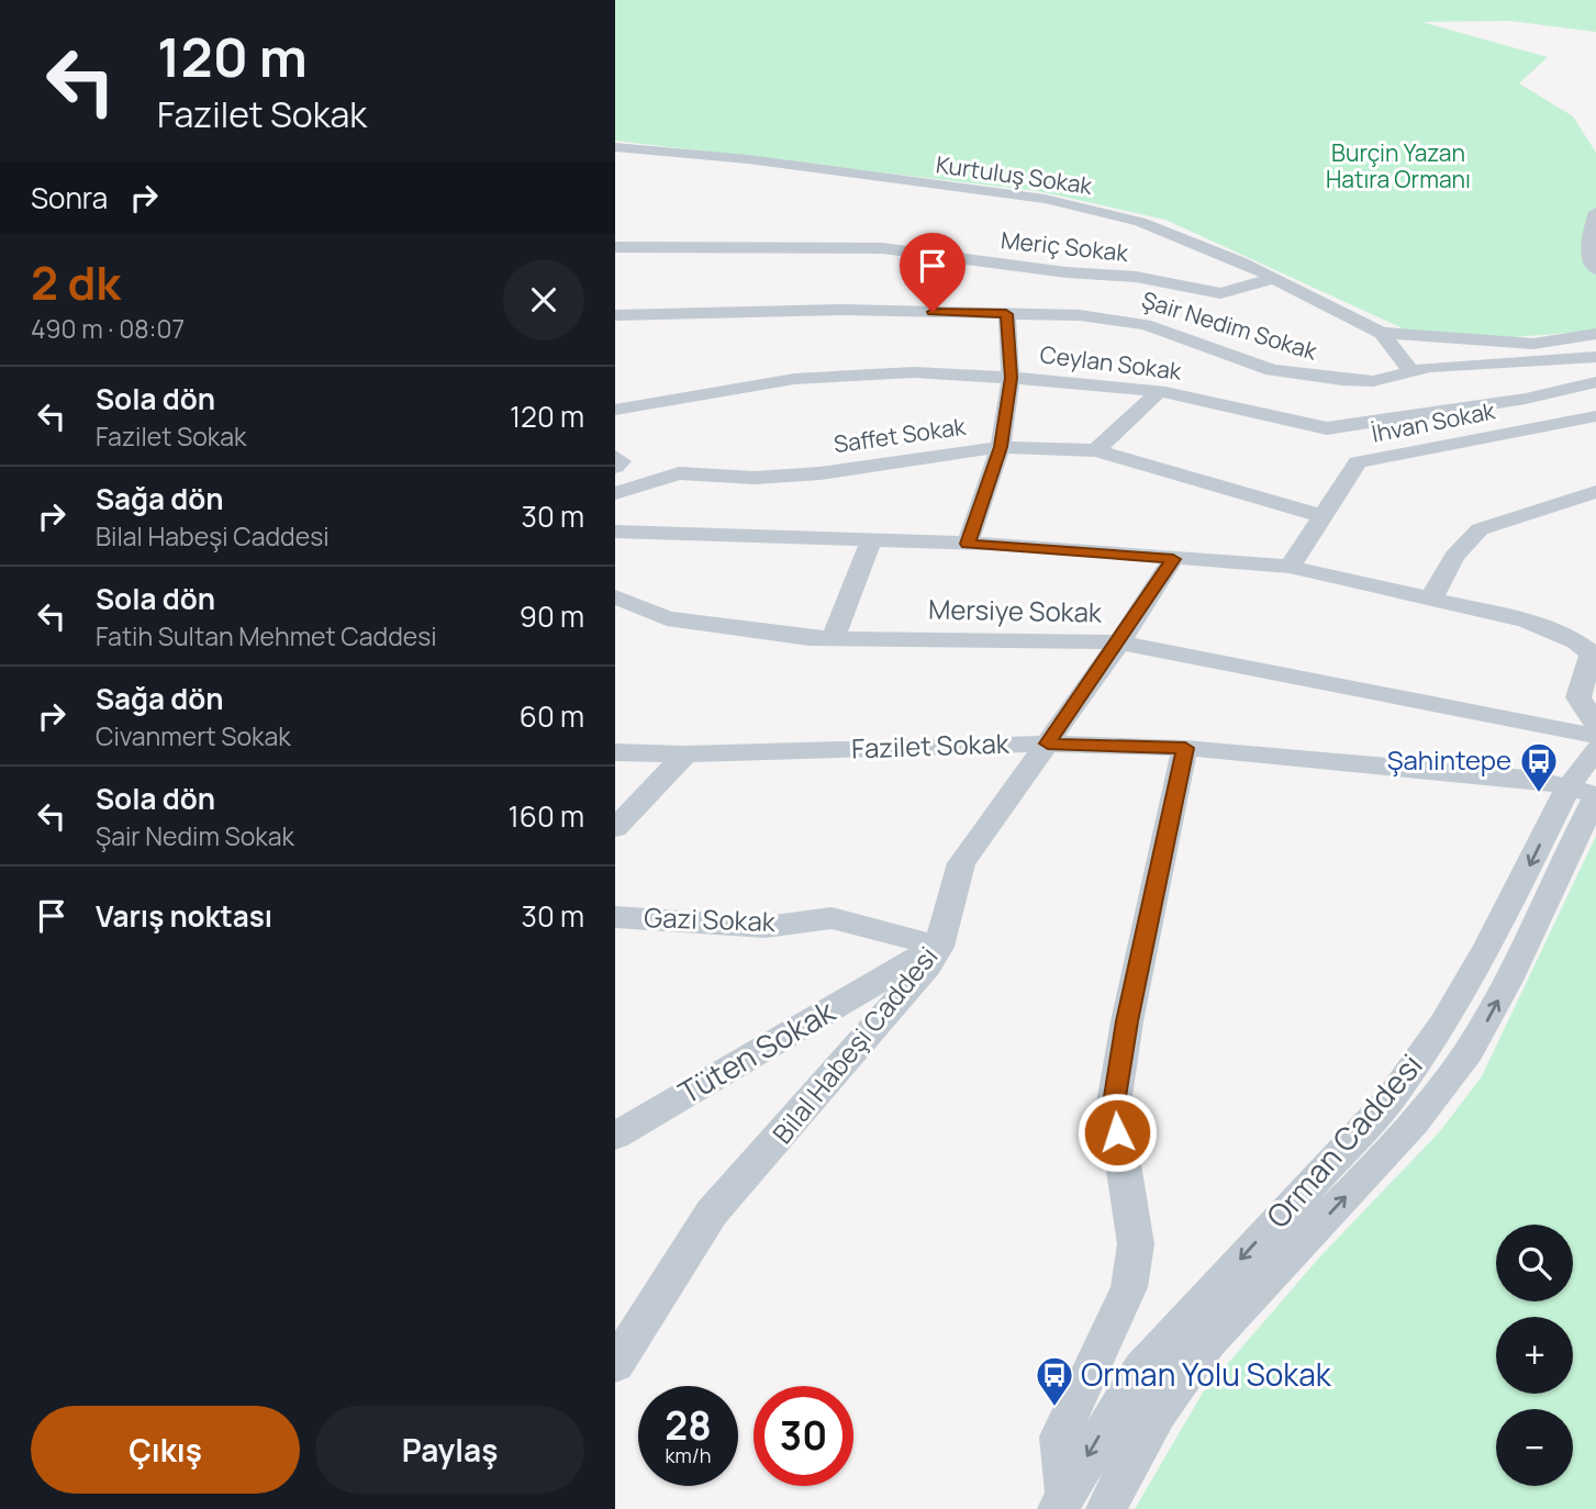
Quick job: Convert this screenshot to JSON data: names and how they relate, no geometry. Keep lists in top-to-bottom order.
{
  "streets": {
    "street": [
      "Kurtuluş Sokak",
      "Meriç Sokak",
      "Şair Nedim Sokak",
      "Ceylan Sokak",
      "İhvan Sokak",
      "Saffet Sokak",
      "Mersiye Sokak",
      "Fazilet Sokak",
      "Gazi Sokak",
      "Bilal Habeşi Caddesi",
      "Tüten Sokak",
      "Orman Caddesi"
    ]
  },
  "crossings": [
    ["Kurtuluş Sokak", "Meriç Sokak"],
    ["Kurtuluş Sokak", "Şair Nedim Sokak"],
    ["İhvan Sokak", "Saffet Sokak"],
    ["Mersiye Sokak", "Bilal Habeşi Caddesi"],
    ["Fazilet Sokak", "Bilal Habeşi Caddesi"],
    ["Fazilet Sokak", "Orman Caddesi"],
    ["Gazi Sokak", "Bilal Habeşi Caddesi"],
    ["Gazi Sokak", "Tüten Sokak"],
    ["Bilal Habeşi Caddesi", "Tüten Sokak"]
  ],
  "parks": ["Burçin Yazan Hatıra Ormanı"],
  "places": {
    "bus stop": ["Şahintepe", "Orman Yolu Sokak"]
  },
  "page": {
    "turn": ["120 m", "Fazilet Sokak"],
    "then": "Sonra",
    "heading": ["2 dk", "490 m · 08:07"],
    "list": [
      {
        "name": "Sola dön",
        "note": "Fazilet Sokak",
        "value": "120 m"
      },
      {
        "name": "Sağa dön",
        "note": "Bilal Habeşi Caddesi",
        "value": "30 m"
      },
      {
        "name": "Sola dön",
        "note": "Fatih Sultan Mehmet Caddesi",
        "value": "90 m"
      },
      {
        "name": "Sağa dön",
        "note": "Civanmert Sokak",
        "value": "60 m"
      },
      {
        "name": "Sola dön",
        "note": "Şair Nedim Sokak",
        "value": "160 m"
      },
      {
        "name": "Varış noktası",
        "value": "30 m"
      }
    ],
    "map_buttons": ["+", "−"],
    "speed": "28 km/h",
    "limit": "30",
    "buttons": ["Çıkış", "Paylaş"]
  }
}
